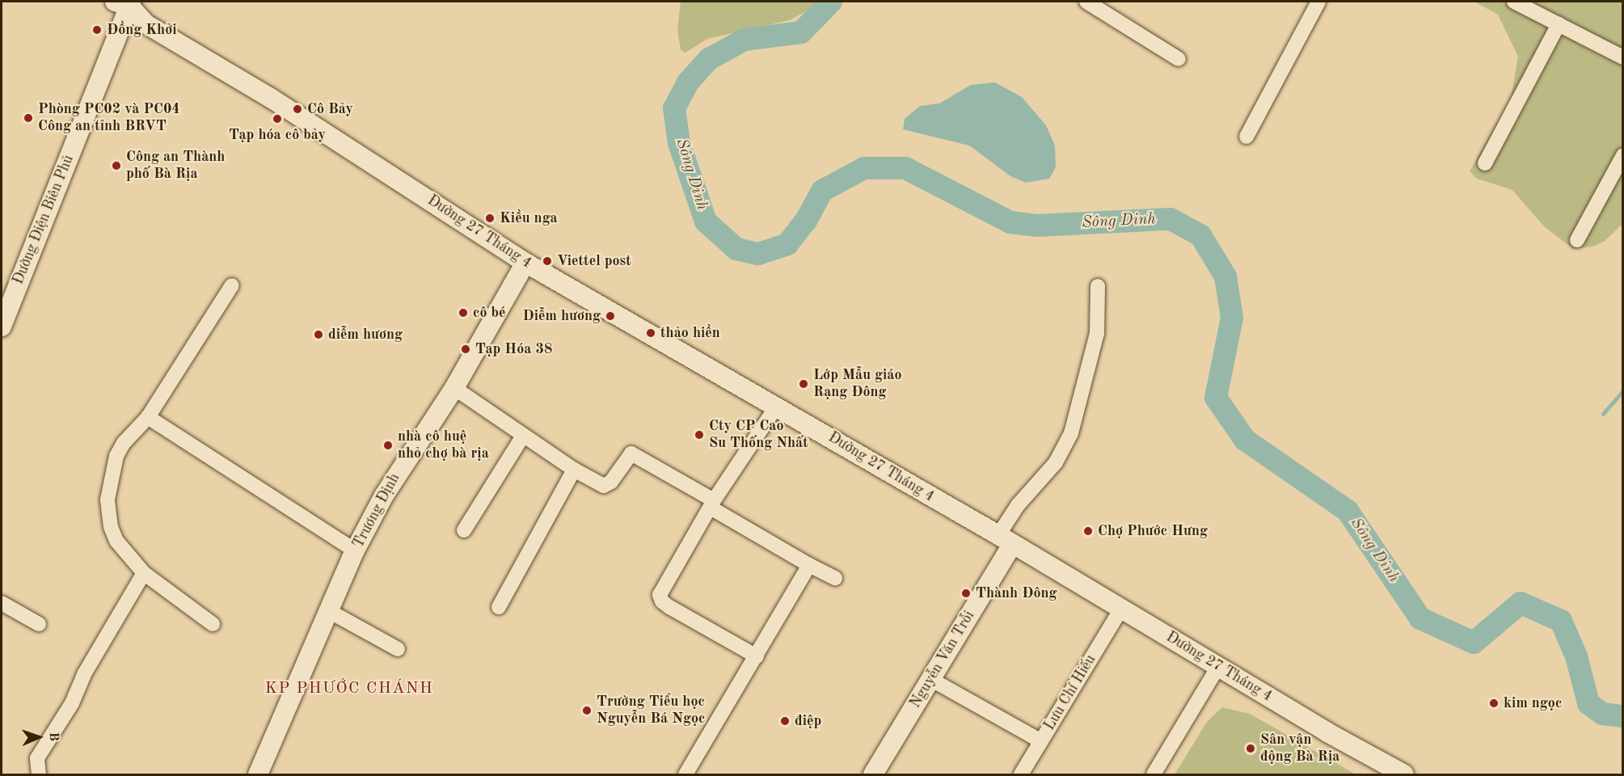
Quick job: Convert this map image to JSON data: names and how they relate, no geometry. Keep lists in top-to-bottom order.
{
  "streets": {
    "street": [
      "Đường Điện Biên Phủ",
      "Đường 27 Tháng 4",
      "Trương Định",
      "Nguyễn Văn Trỗi",
      "Lưu Chí Hiếu"
    ]
  },
  "crossings": [
    ["Đường Điện Biên Phủ", "Đường 27 Tháng 4"],
    ["Đường 27 Tháng 4", "Trương Định"],
    ["Đường 27 Tháng 4", "Nguyễn Văn Trỗi"],
    ["Đường 27 Tháng 4", "Lưu Chí Hiếu"]
  ],
  "districts": ["KP PHƯỚC CHÁNH"],
  "water": ["Sông Dinh"],
  "places": [
    "Đồng Khởi",
    "Cô Bảy",
    "Phòng PC02 và PC04 Công an tỉnh BRVT",
    "Tạp hóa cô bảy",
    "Công an Thành phố Bà Rịa",
    "Kiều nga",
    "Viettel post",
    "cô bé",
    "Diễm hương",
    "thảo hiền",
    "diễm hương",
    "Tạp Hóa 38",
    "Lớp Mẫu giáo Rạng Đông",
    "Cty CP Cao Su Thống Nhất",
    "nhà cô huệ nhỏ chợ bà rịa",
    "Chợ Phước Hưng",
    "Thành Đông",
    "kim ngọc",
    "Trường Tiểu học Nguyễn Bá Ngọc",
    "điệp",
    "Sân vận động Bà Rịa"
  ],
  "north": "right"
}
